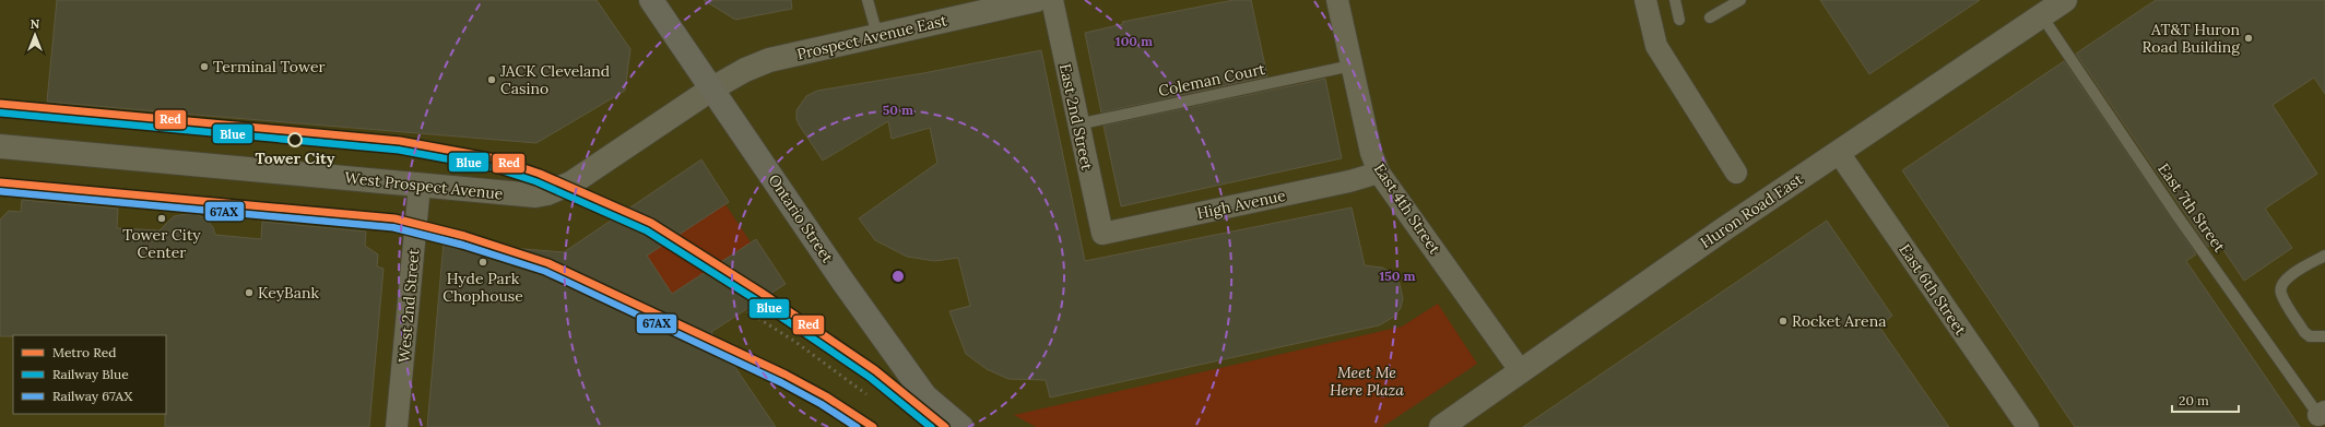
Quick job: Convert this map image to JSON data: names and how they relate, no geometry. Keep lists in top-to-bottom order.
{
  "streets": {
    "main road": ["Ontario Street"],
    "street": [
      "Prospect Avenue East",
      "East 2nd Street",
      "West Prospect Avenue",
      "High Avenue",
      "East 4th Street",
      "Huron Road East",
      "East 6th Street",
      "West 2nd Street"
    ],
    "lane": ["Coleman Court", "East 7th Street"]
  },
  "crossings": [
    ["Prospect Avenue East", "West Prospect Avenue"],
    ["Prospect Avenue East", "Ontario Street"],
    ["Coleman Court", "East 2nd Street"],
    ["Coleman Court", "East 4th Street"],
    ["East 2nd Street", "High Avenue"],
    ["West Prospect Avenue", "Ontario Street"],
    ["West Prospect Avenue", "West 2nd Street"],
    ["High Avenue", "East 4th Street"],
    ["East 7th Street", "Huron Road East"],
    ["East 4th Street", "Huron Road East"],
    ["Huron Road East", "East 6th Street"]
  ],
  "parks": ["Meet Me Here Plaza"],
  "places": [
    "AT&T Huron Road Building",
    "Terminal Tower",
    "JACK Cleveland Casino",
    "Tower City",
    "Tower City Center",
    "Hyde Park Chophouse",
    "KeyBank",
    "Rocket Arena"
  ],
  "lines": ["metro line Red", "rail line Blue", "rail line 67AX"],
  "legend": ["Metro Red", "Railway Blue", "Railway 67AX"],
  "scale_bar": "20 m",
  "north": "top",
  "rings": ["100 m", "50 m", "150 m"]
}
